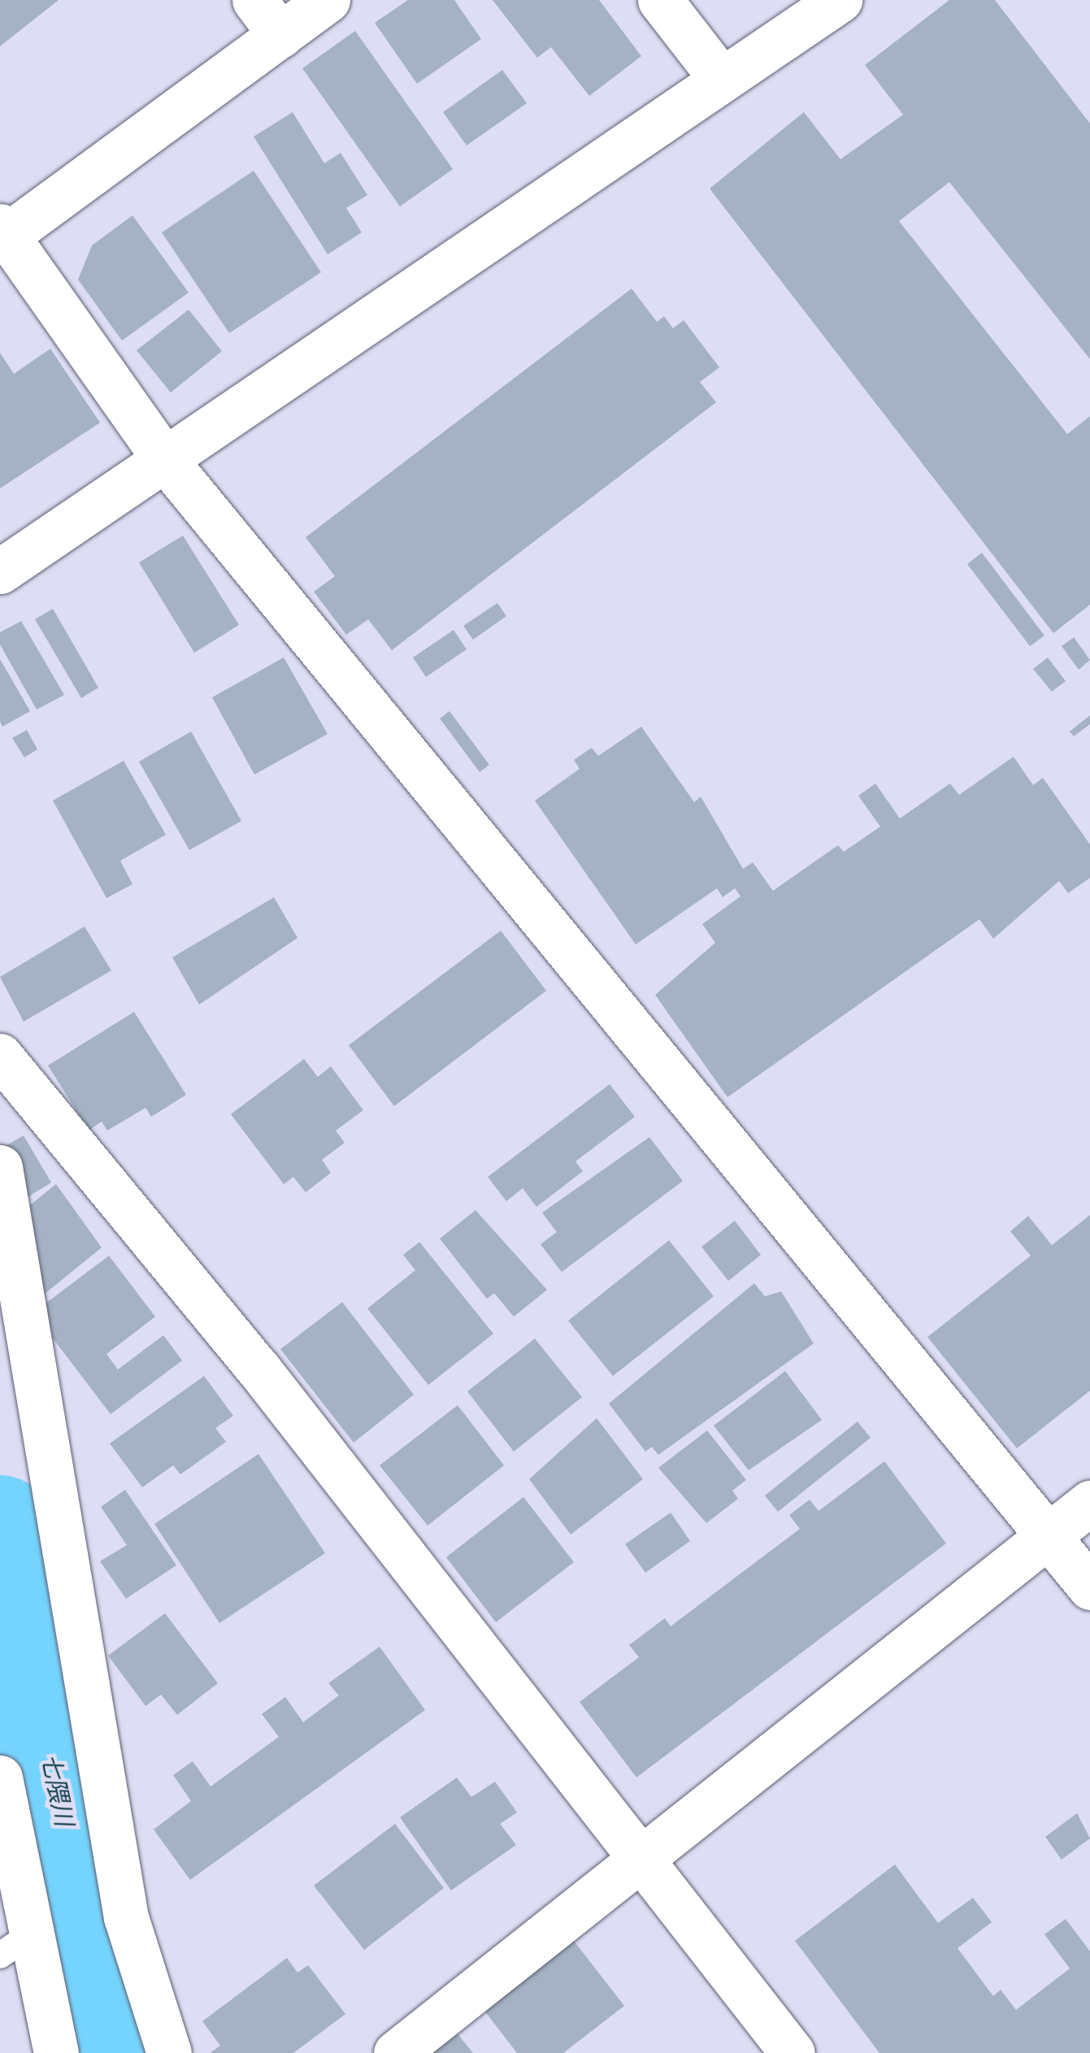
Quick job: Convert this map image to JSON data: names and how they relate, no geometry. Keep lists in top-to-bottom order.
{
  "water": ["七隈川"]
}
